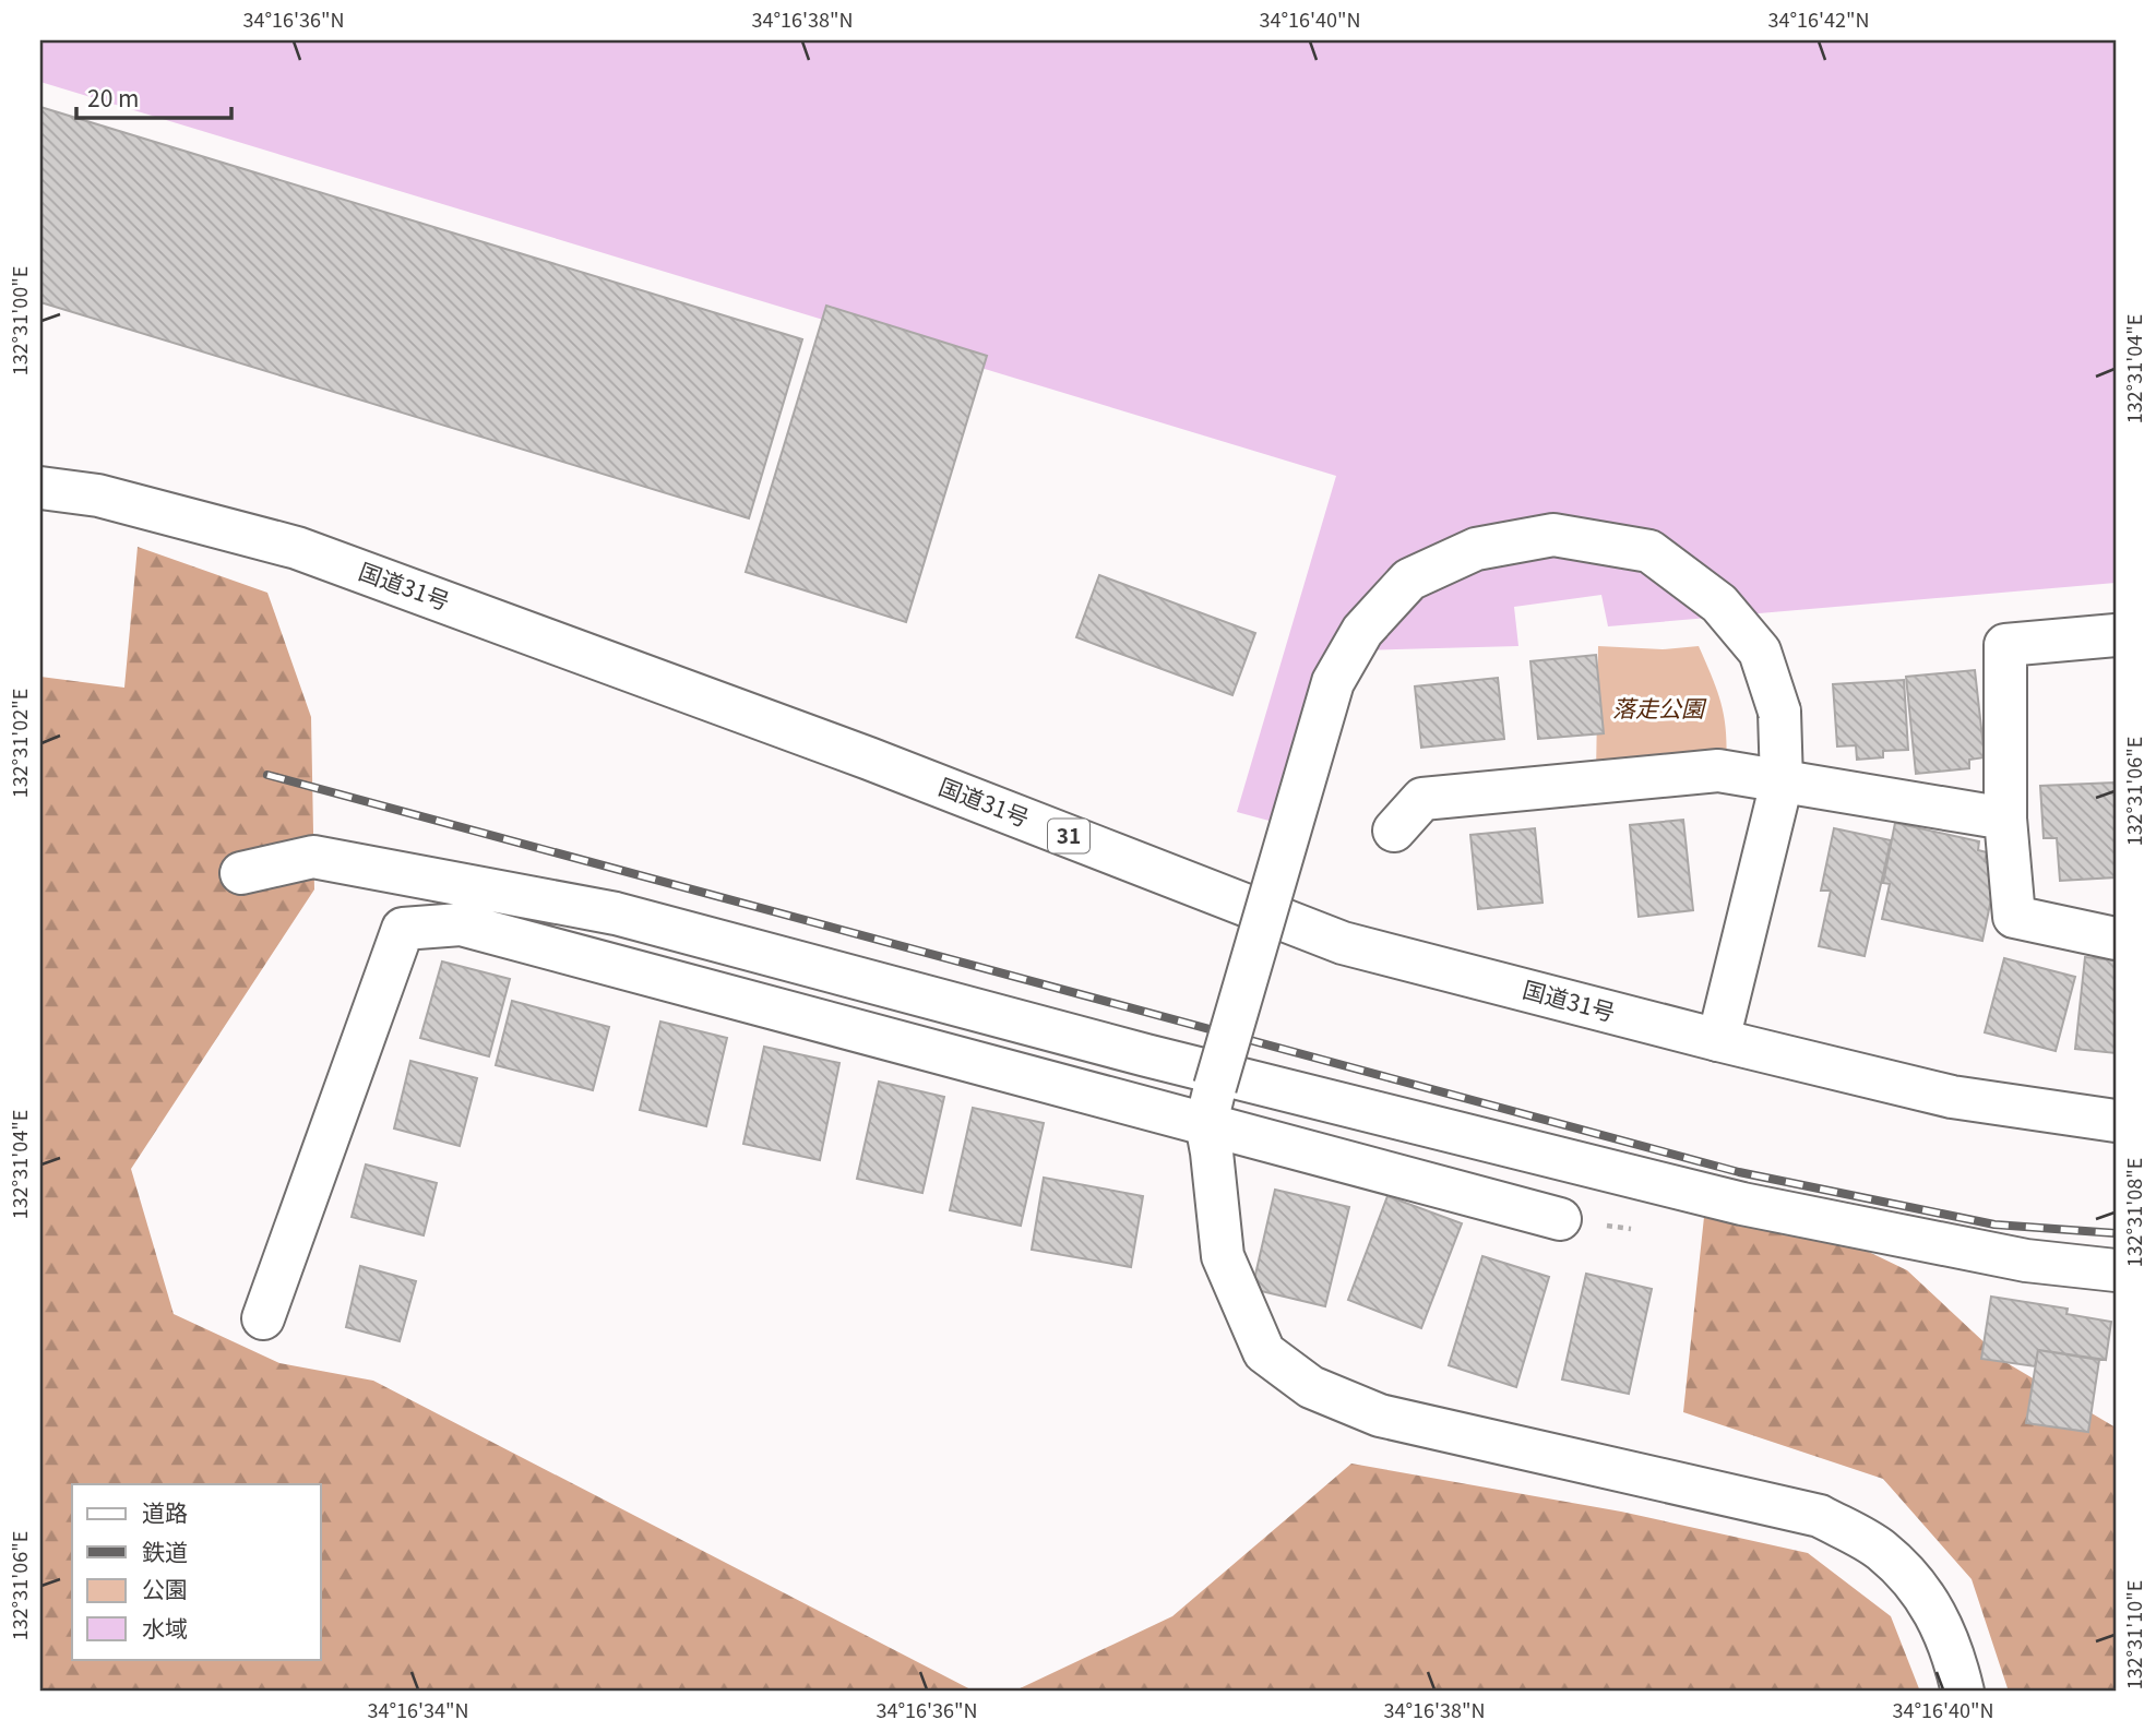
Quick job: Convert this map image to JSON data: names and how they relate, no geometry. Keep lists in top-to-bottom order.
{
  "streets": {
    "main road": ["国道31号", "31"]
  },
  "parks": ["落走公園"],
  "legend": [
    "道路",
    "鉄道",
    "公園",
    "水域"
  ],
  "scale_bar": "20 m",
  "coordinates": [
    "34°16'36\"N",
    "34°16'38\"N",
    "34°16'40\"N",
    "34°16'42\"N",
    "132°31'00\"E",
    "132°31'04\"E",
    "132°31'02\"E",
    "132°31'06\"E",
    "132°31'08\"E",
    "132°31'10\"E",
    "34°16'34\"N"
  ]
}
